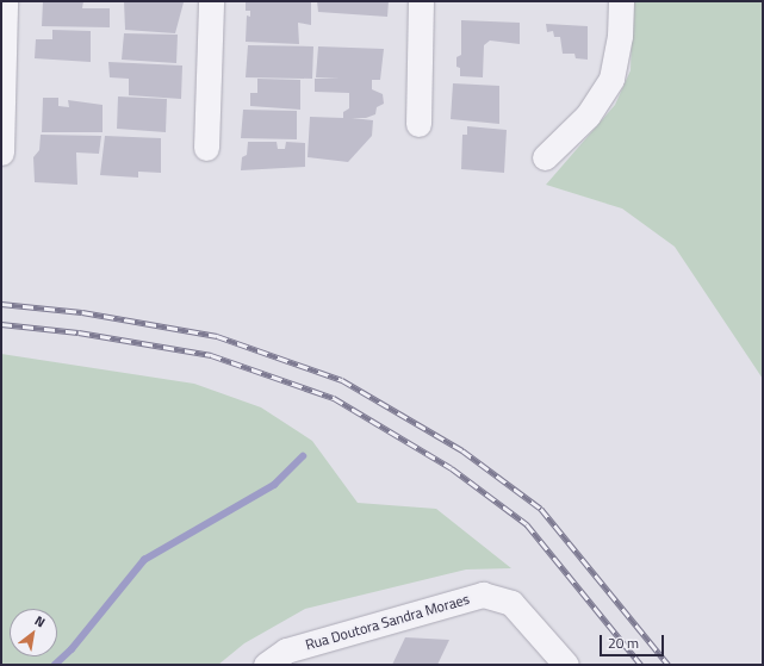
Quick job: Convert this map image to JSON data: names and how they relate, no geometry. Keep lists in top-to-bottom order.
{
  "streets": {
    "street": ["Rua Doutora Sandra Moraes"]
  },
  "scale_bar": "20 m",
  "north": "top right"
}
